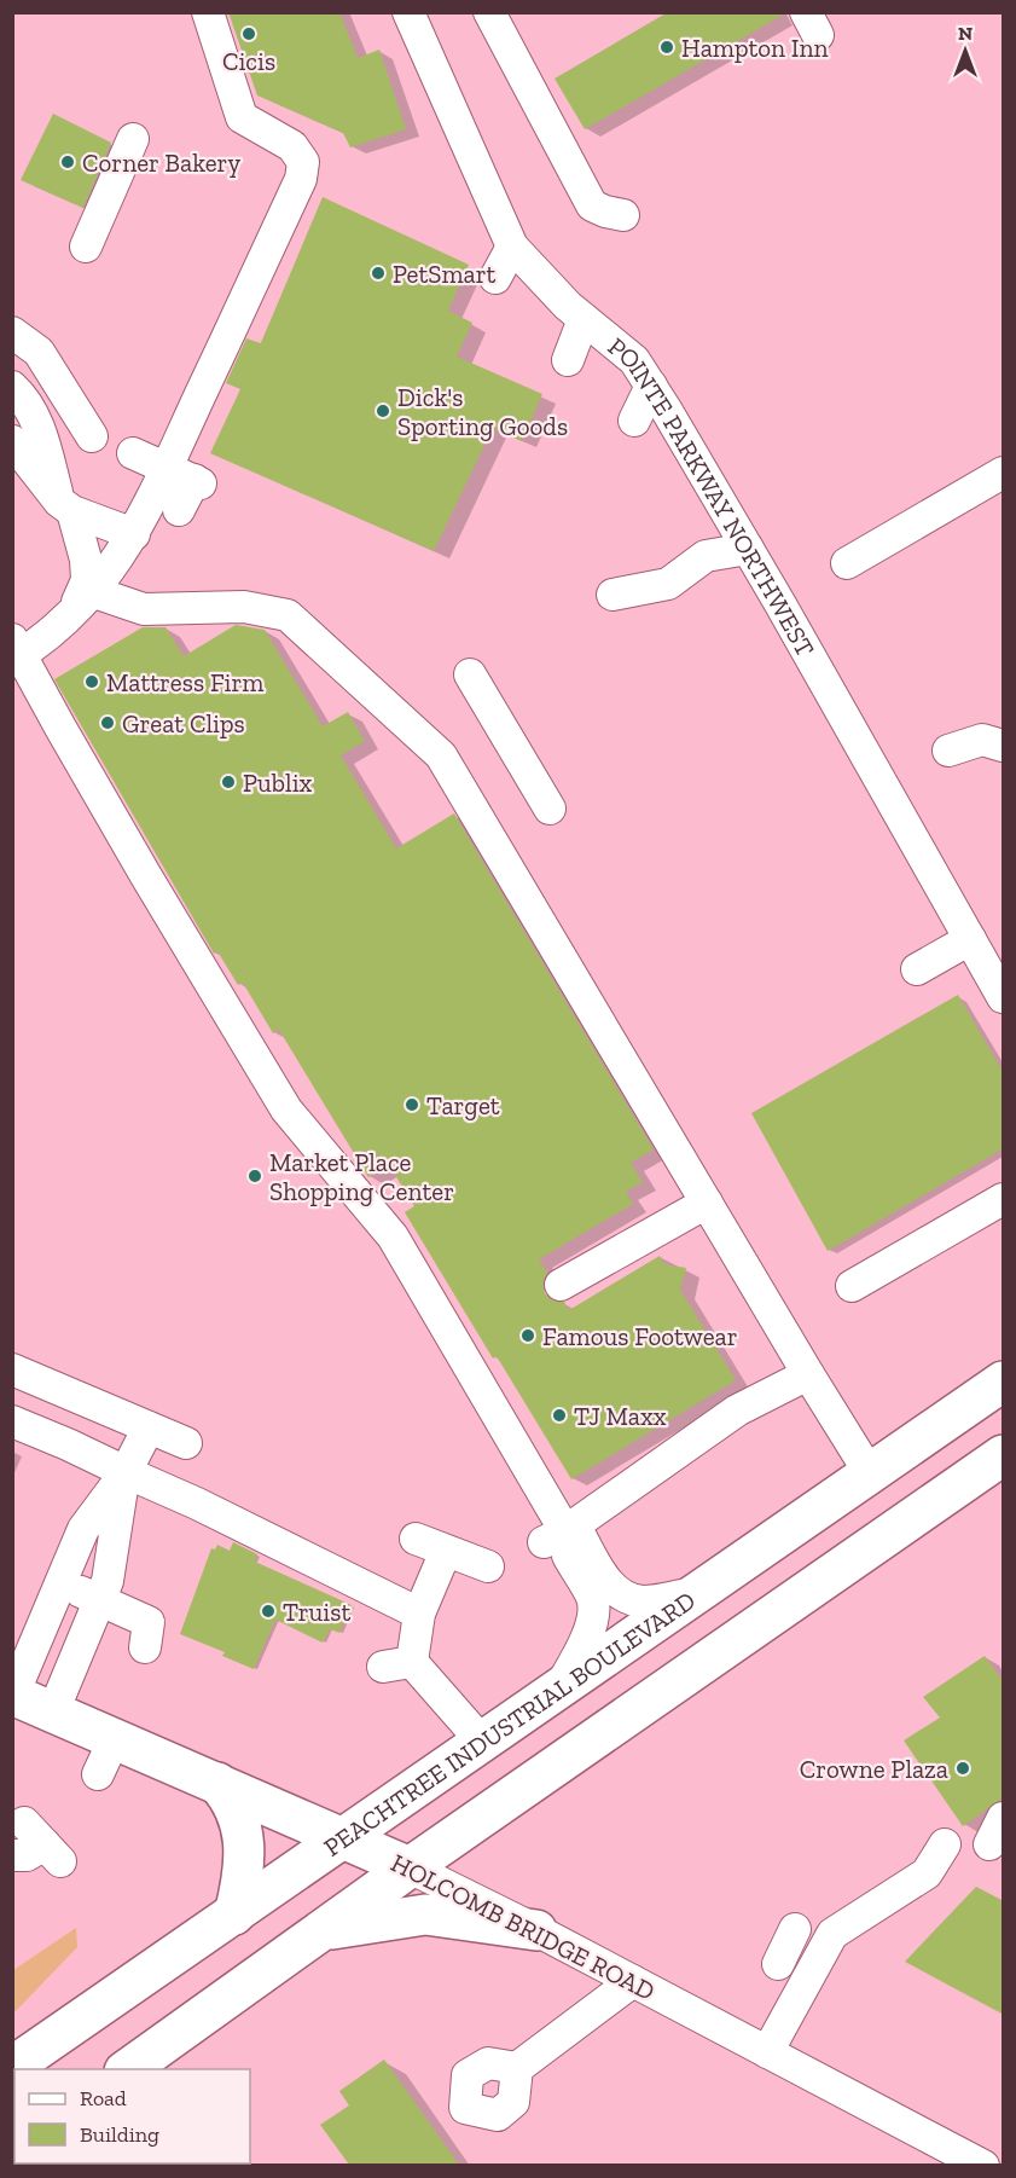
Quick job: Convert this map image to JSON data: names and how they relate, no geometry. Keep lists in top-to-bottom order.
{
  "streets": {
    "main road": ["PEACHTREE INDUSTRIAL BOULEVARD", "HOLCOMB BRIDGE ROAD"],
    "street": ["POINTE PARKWAY NORTHWEST"]
  },
  "crossings": [
    ["PEACHTREE INDUSTRIAL BOULEVARD", "HOLCOMB BRIDGE ROAD"]
  ],
  "places": [
    "Cicis",
    "Hampton Inn",
    "Corner Bakery",
    "PetSmart",
    "Dick's Sporting Goods",
    "Mattress Firm",
    "Great Clips",
    "Publix",
    "Target",
    "Market Place Shopping Center",
    "Famous Footwear",
    "TJ Maxx",
    "Truist",
    "Crowne Plaza"
  ],
  "legend": ["Road", "Building"],
  "north": "top"
}
